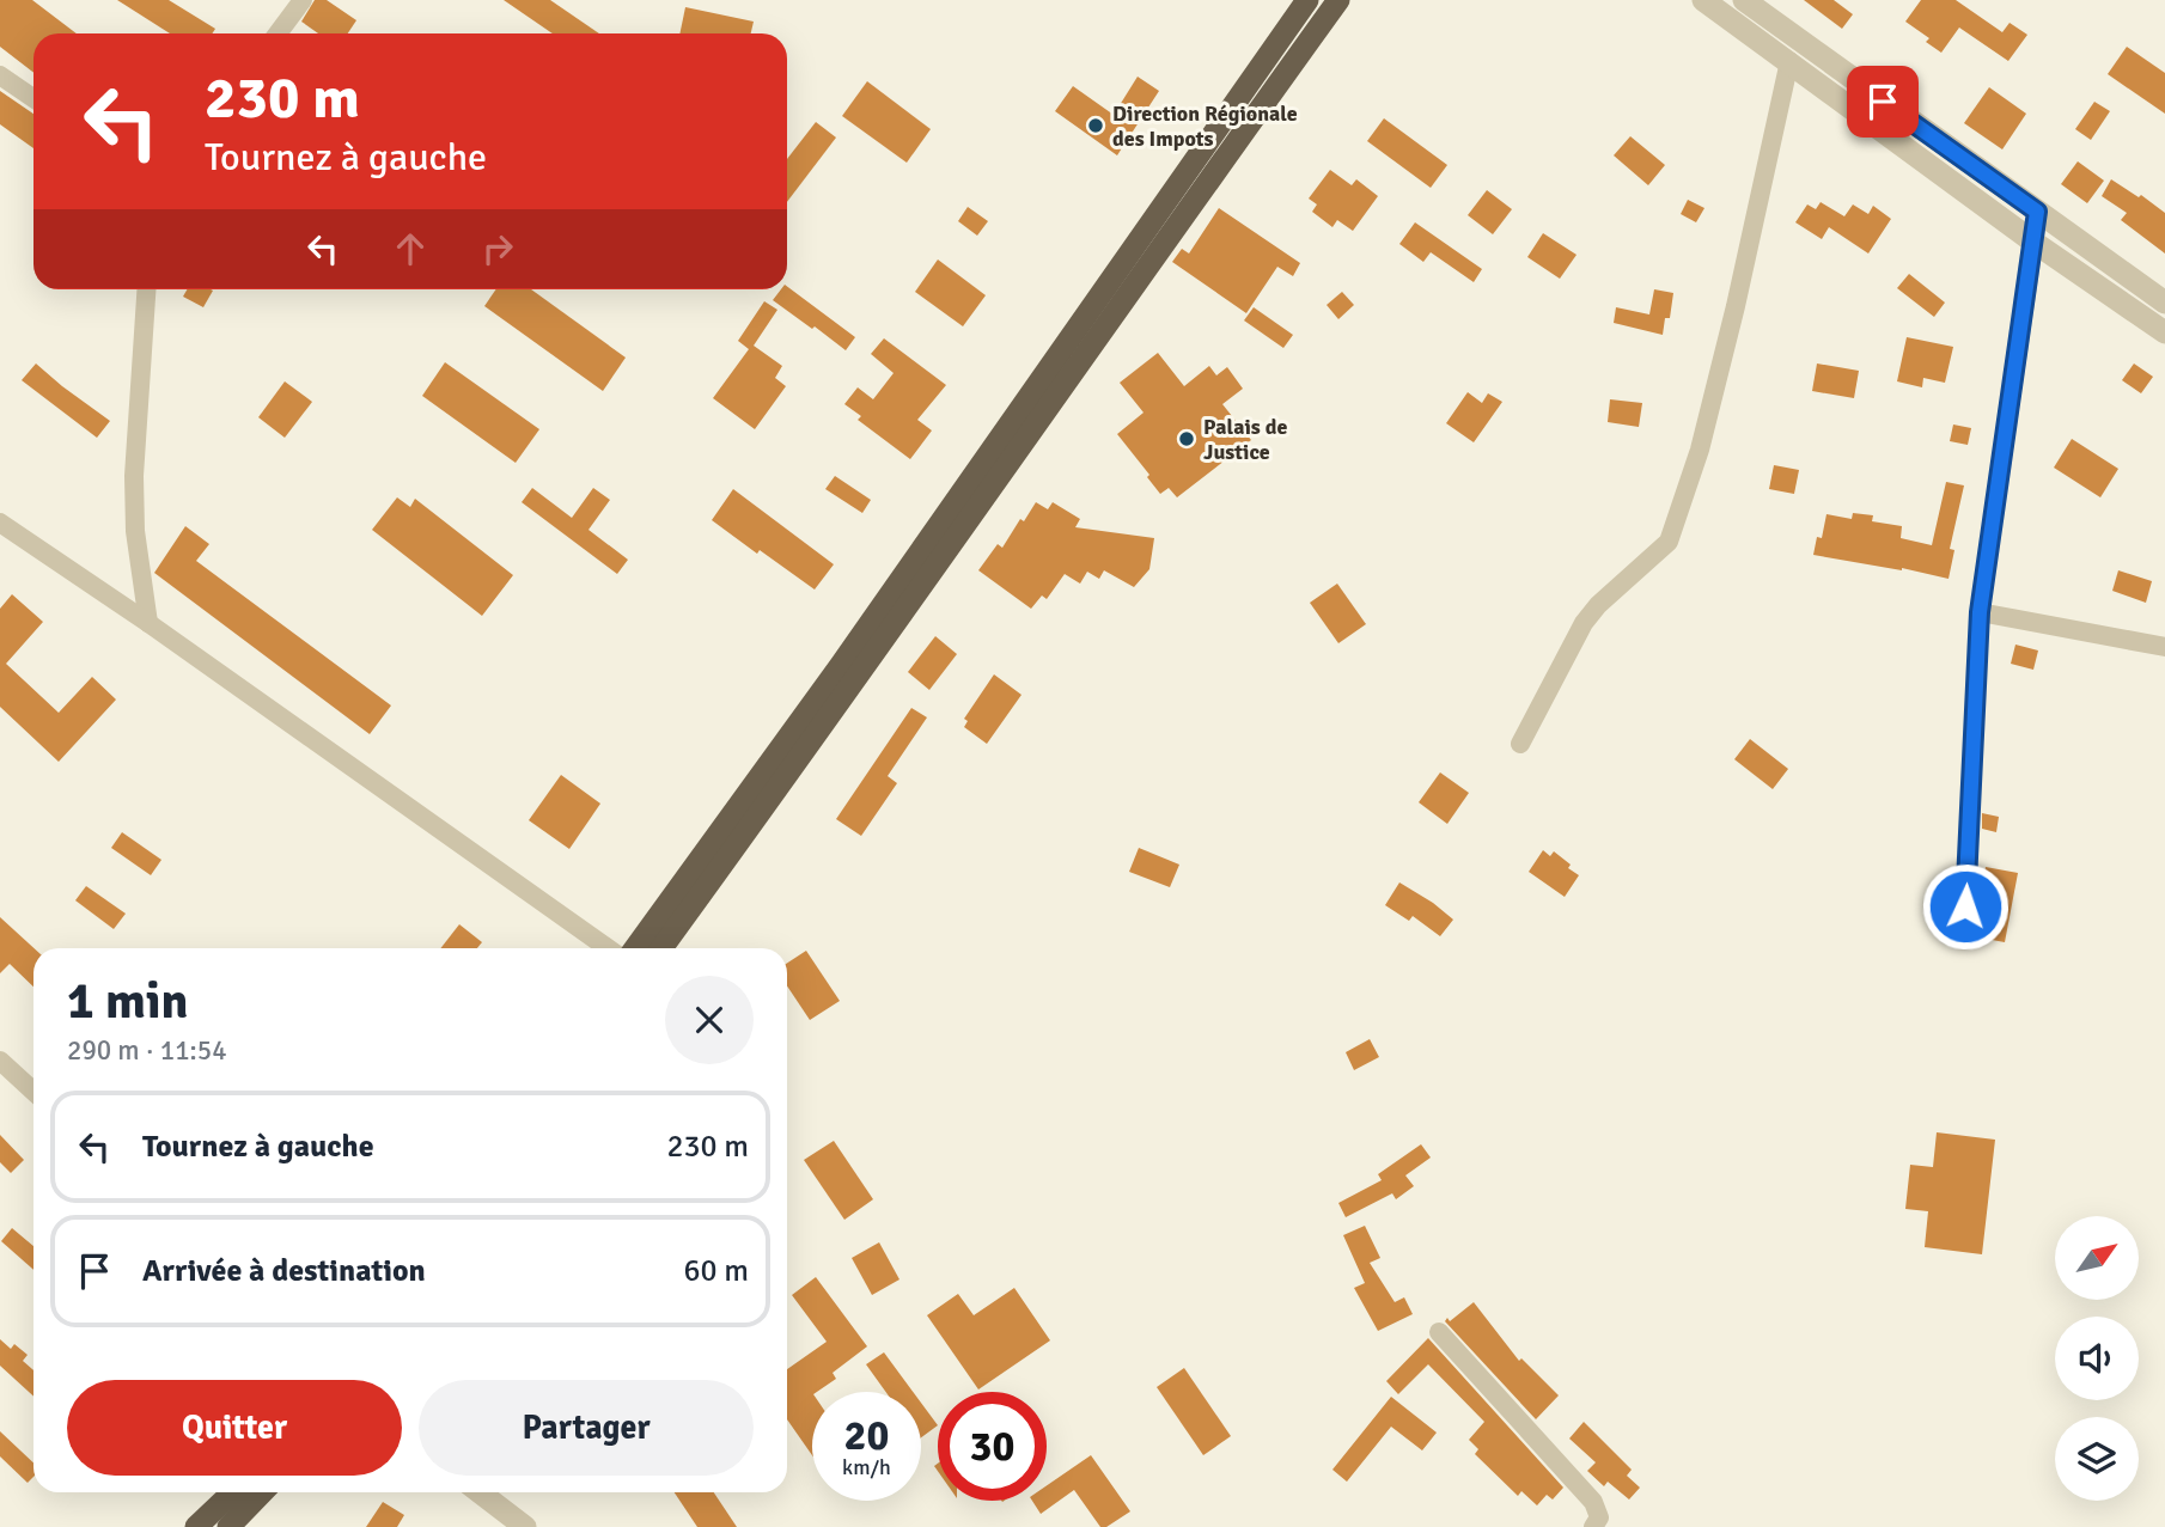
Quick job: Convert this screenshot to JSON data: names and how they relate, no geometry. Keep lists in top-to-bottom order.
{
  "places": ["Direction Régionale des Impots", "Palais de Justice"],
  "north": "top right",
  "page": {
    "turn": ["230 m", "Tournez à gauche"],
    "heading": ["1 min", "290 m · 11:54"],
    "list": [
      {
        "name": "Tournez à gauche",
        "value": "230 m"
      },
      {
        "name": "Arrivée à destination",
        "value": "60 m"
      }
    ],
    "buttons": ["Quitter", "Partager"],
    "speed": "20 km/h",
    "limit": "30"
  }
}
